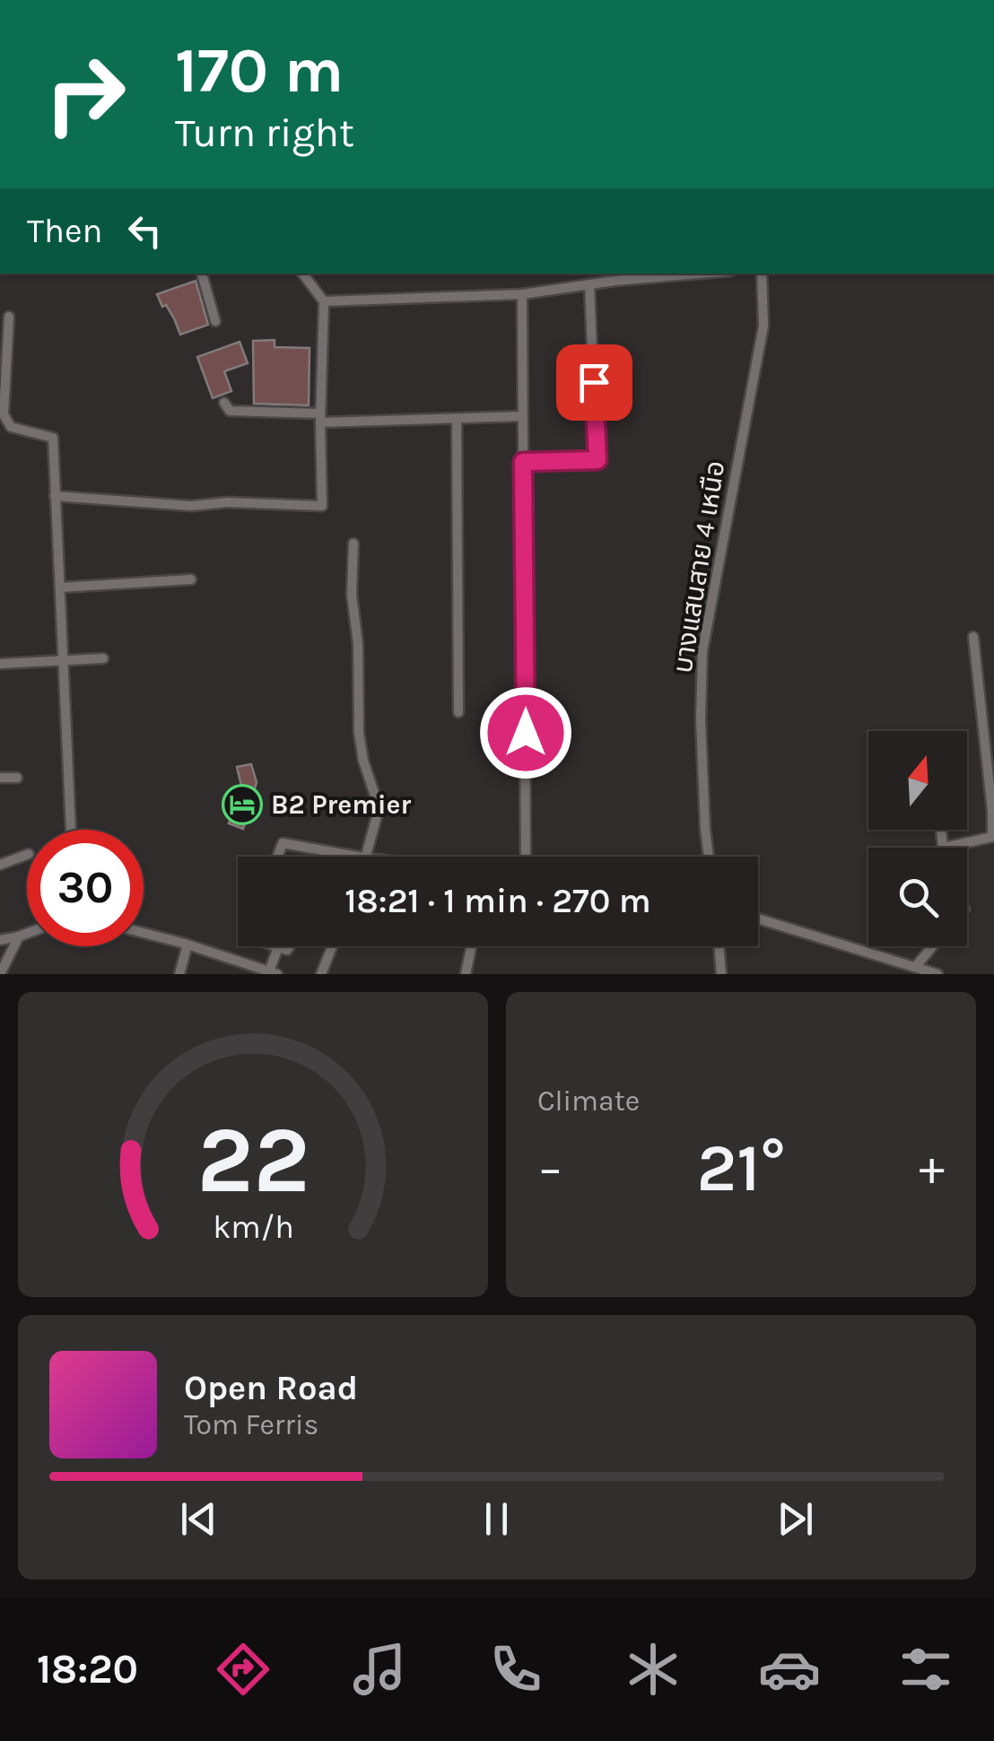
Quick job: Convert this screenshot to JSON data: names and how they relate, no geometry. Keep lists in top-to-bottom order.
{
  "streets": {
    "street": ["บางแสนสาย 4 เหนือ"]
  },
  "places": {
    "hotel": ["B2 Premier"]
  },
  "north": "top",
  "page": {
    "turn": ["170 m", "Turn right"],
    "then": "Then",
    "limit": "30",
    "trip": "18:21 · 1 min · 270 m",
    "tile": "Climate",
    "heat": ["−", "21°", "+"],
    "song": ["Open Road", "Tom Ferris"],
    "tabs": "18:20",
    "gauge": ["22", "km/h"]
  }
}
